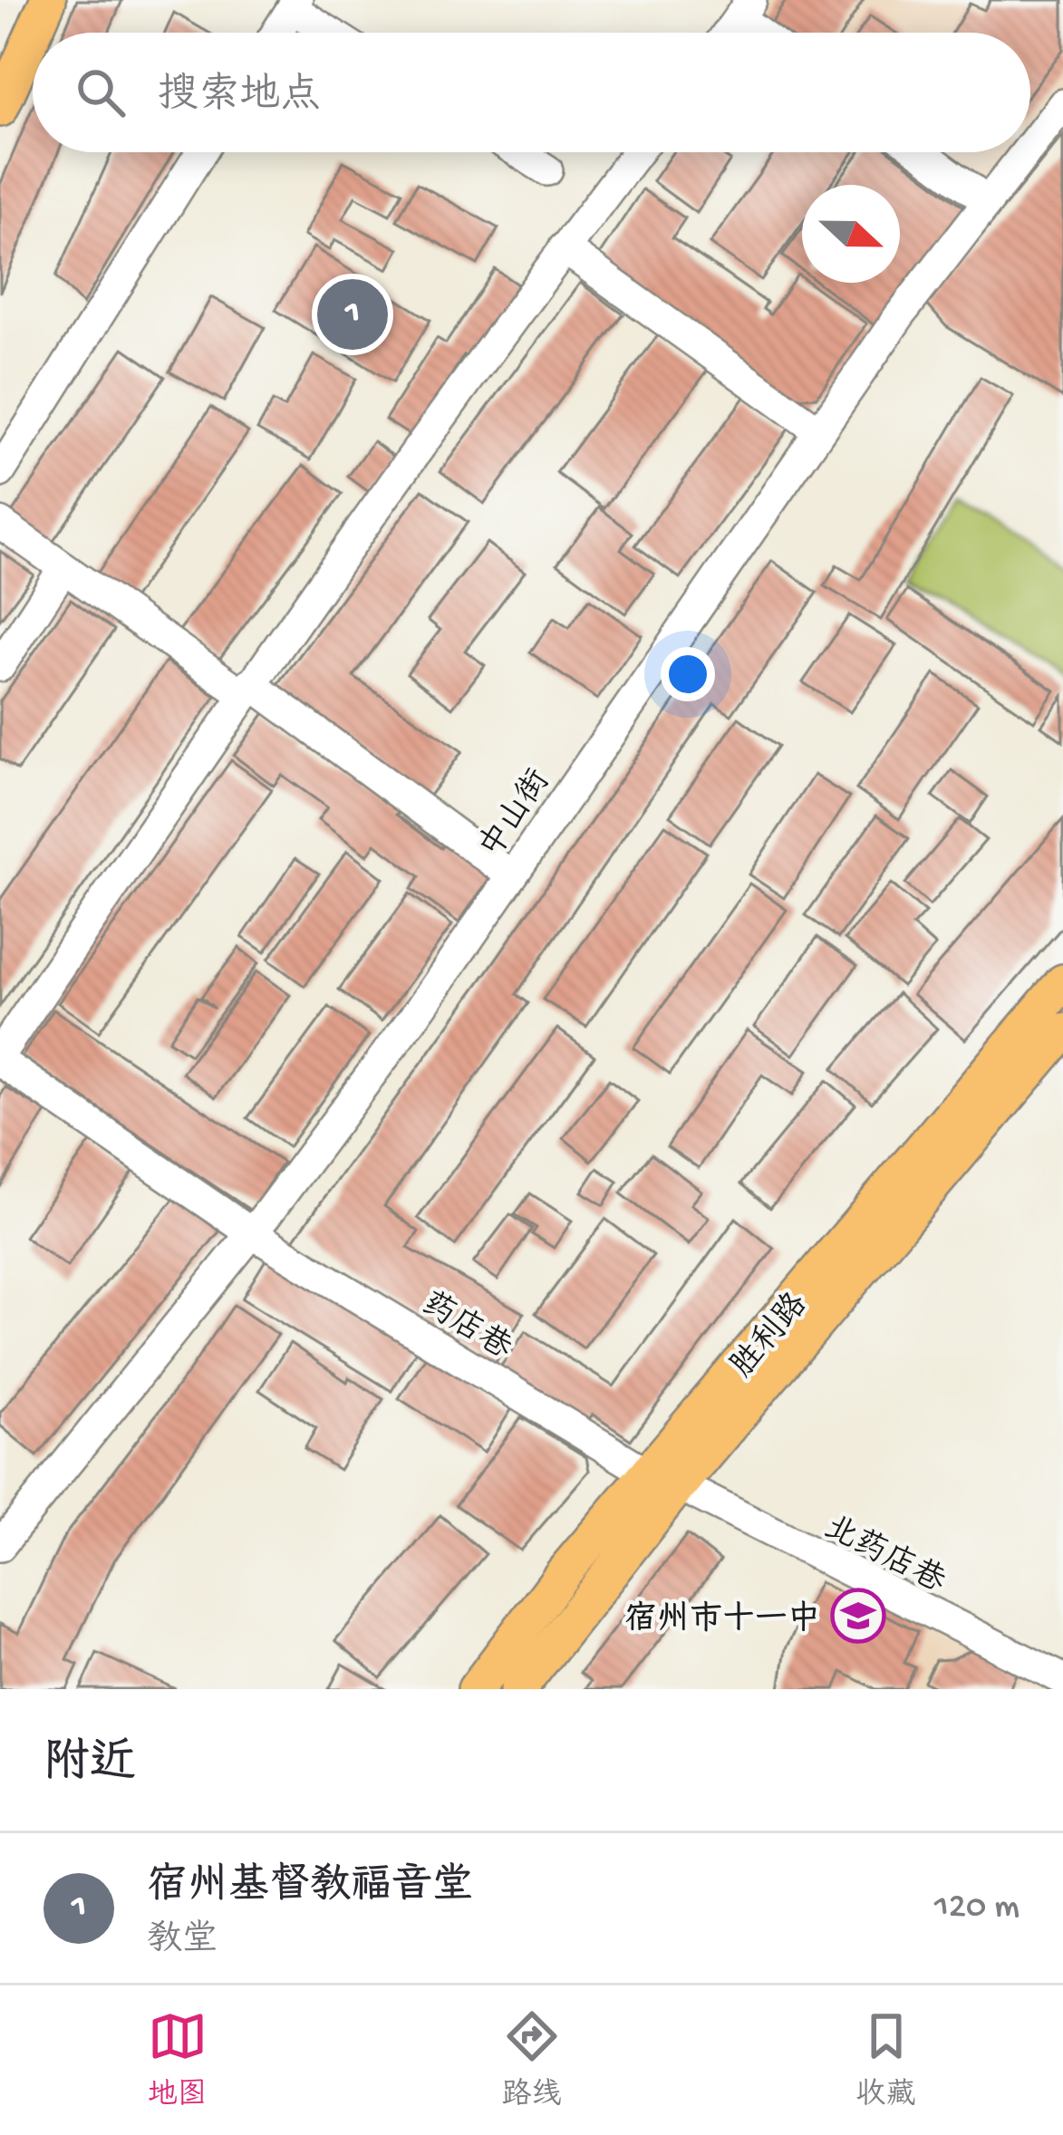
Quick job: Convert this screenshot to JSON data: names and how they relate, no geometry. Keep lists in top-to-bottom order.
{
  "streets": {
    "main road": ["胜利路"],
    "street": ["中山街", "药店巷", "北药店巷"]
  },
  "crossings": [
    ["中山街", "药店巷"],
    ["药店巷", "胜利路"],
    ["药店巷", "北药店巷"],
    ["胜利路", "北药店巷"]
  ],
  "places": {
    "school or university": ["宿州市十一中"]
  },
  "north": "right",
  "page": {
    "search": "搜索地点",
    "pins": "1",
    "heading": "附近",
    "list": [
      {
        "mark": "1",
        "name": "宿州基督教福音堂",
        "note": "教堂",
        "value": "120 m"
      }
    ],
    "nav": ["地图", "路线", "收藏"]
  }
}
